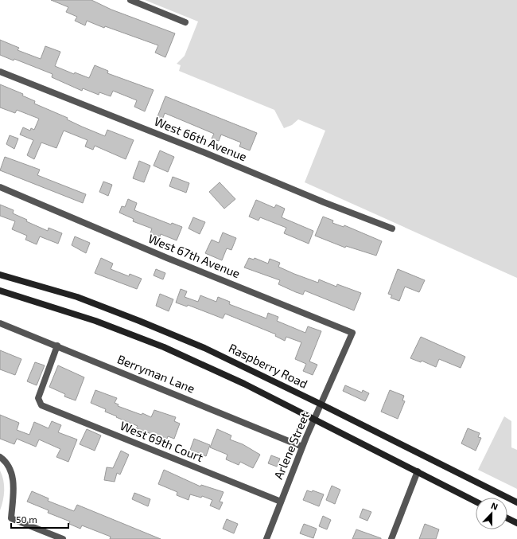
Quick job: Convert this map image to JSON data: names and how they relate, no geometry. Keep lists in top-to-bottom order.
{
  "streets": {
    "main road": ["Raspberry Road"],
    "street": [
      "West 66th Avenue",
      "West 67th Avenue",
      "Berryman Lane",
      "West 69th Court",
      "Arlene Street"
    ]
  },
  "crossings": [
    ["West 67th Avenue", "Arlene Street"],
    ["Raspberry Road", "Arlene Street"],
    ["Berryman Lane", "West 69th Court"],
    ["Berryman Lane", "Arlene Street"],
    ["West 69th Court", "Arlene Street"]
  ],
  "scale_bar": "50 m",
  "north": "top"
}
